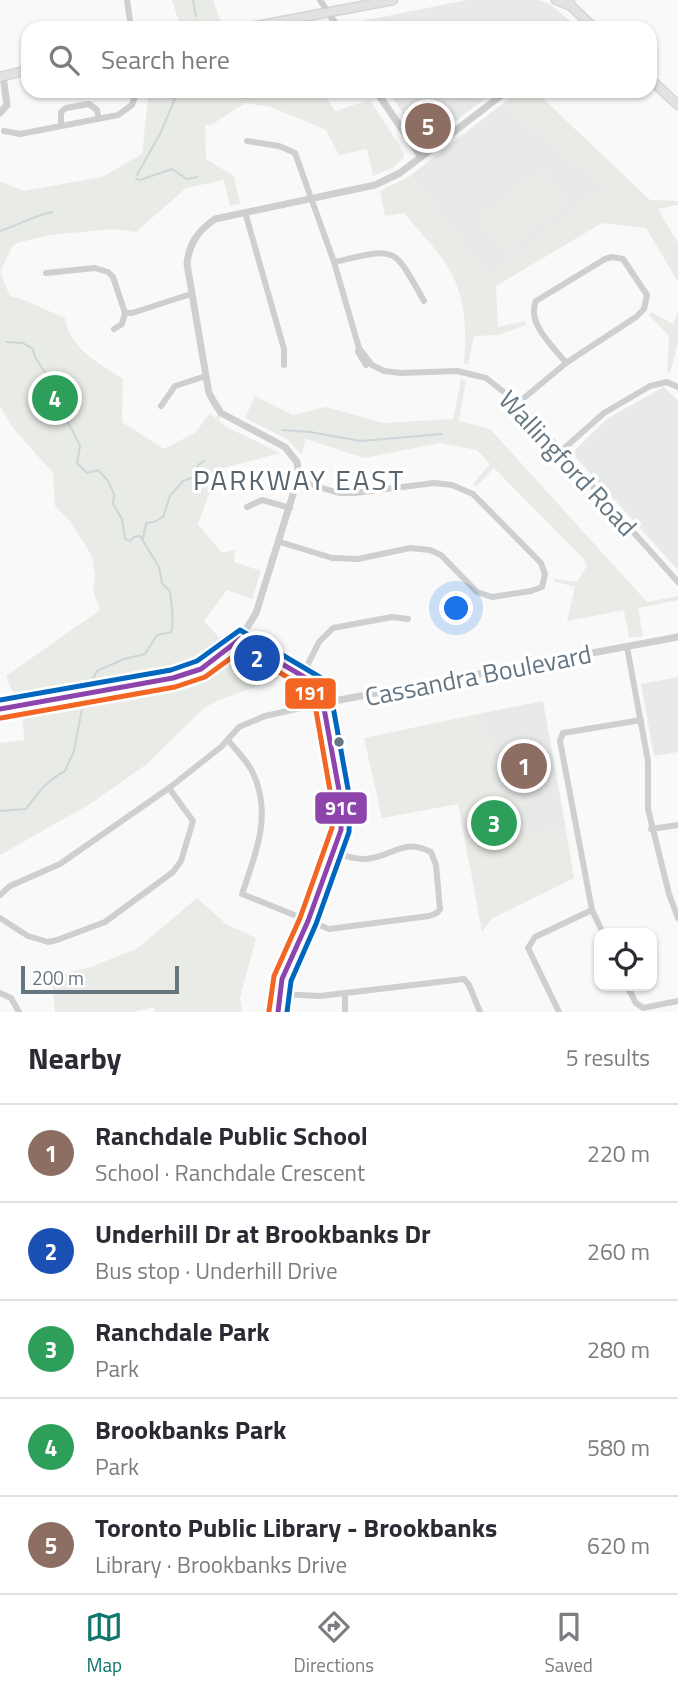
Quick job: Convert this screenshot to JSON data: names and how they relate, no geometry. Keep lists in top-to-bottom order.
{
  "streets": {
    "street": ["Wallingford Road", "Cassandra Boulevard"]
  },
  "districts": ["PARKWAY EAST"],
  "lines": ["transit line 91C", "transit line 191"],
  "scale_bar": "200 m",
  "page": {
    "search": "Search here",
    "pins": [
      "5",
      "4",
      "2",
      "1",
      "3"
    ],
    "scale": "200 m",
    "heading": ["Nearby", "5 results"],
    "list": [
      {
        "mark": "1",
        "name": "Ranchdale Public School",
        "note": "School · Ranchdale Crescent",
        "value": "220 m"
      },
      {
        "mark": "2",
        "name": "Underhill Dr at Brookbanks Dr",
        "note": "Bus stop · Underhill Drive",
        "value": "260 m"
      },
      {
        "mark": "3",
        "name": "Ranchdale Park",
        "note": "Park",
        "value": "280 m"
      },
      {
        "mark": "4",
        "name": "Brookbanks Park",
        "note": "Park",
        "value": "580 m"
      },
      {
        "mark": "5",
        "name": "Toronto Public Library - Brookbanks",
        "note": "Library · Brookbanks Drive",
        "value": "620 m"
      }
    ],
    "nav": ["Map", "Directions", "Saved"]
  }
}
